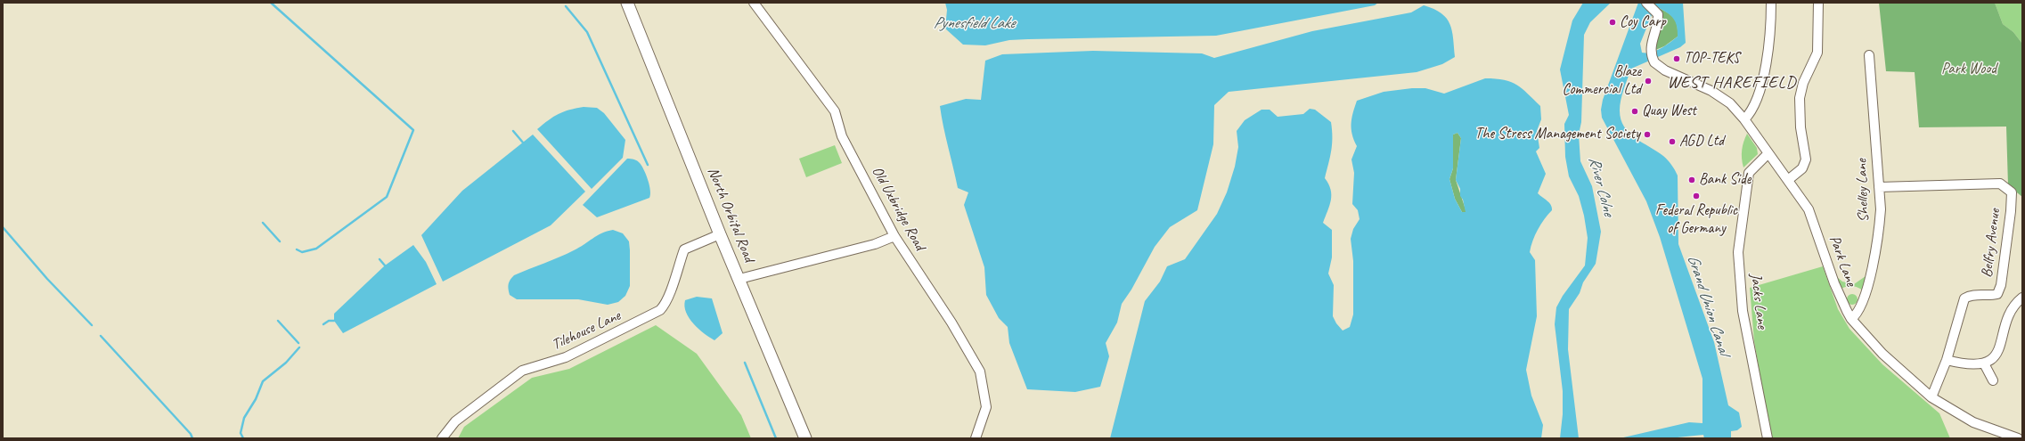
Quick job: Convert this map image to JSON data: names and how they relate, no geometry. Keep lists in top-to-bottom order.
{
  "streets": {
    "main road": ["North Orbital Road"],
    "street": [
      "Shelley Lane",
      "Old Uxbridge Road",
      "Belfry Avenue",
      "Park Lane",
      "Jacks Lane",
      "Tilehouse Lane"
    ]
  },
  "crossings": [
    ["Shelley Lane", "Belfry Avenue"],
    ["Shelley Lane", "Park Lane"],
    ["North Orbital Road", "Tilehouse Lane"],
    ["Belfry Avenue", "Park Lane"],
    ["Park Lane", "Jacks Lane"]
  ],
  "districts": ["WEST HAREFIELD"],
  "water": ["Pynesfield Lake", "River Colne", "Grand Union Canal"],
  "parks": ["Park Wood"],
  "places": [
    "Coy Carp",
    "TOP-TEKS",
    "Blaze Commercial Ltd",
    "Quay West",
    "The Stress Management Society",
    "AGD Ltd",
    "Bank Side",
    "Federal Republic of Germany"
  ]
}
